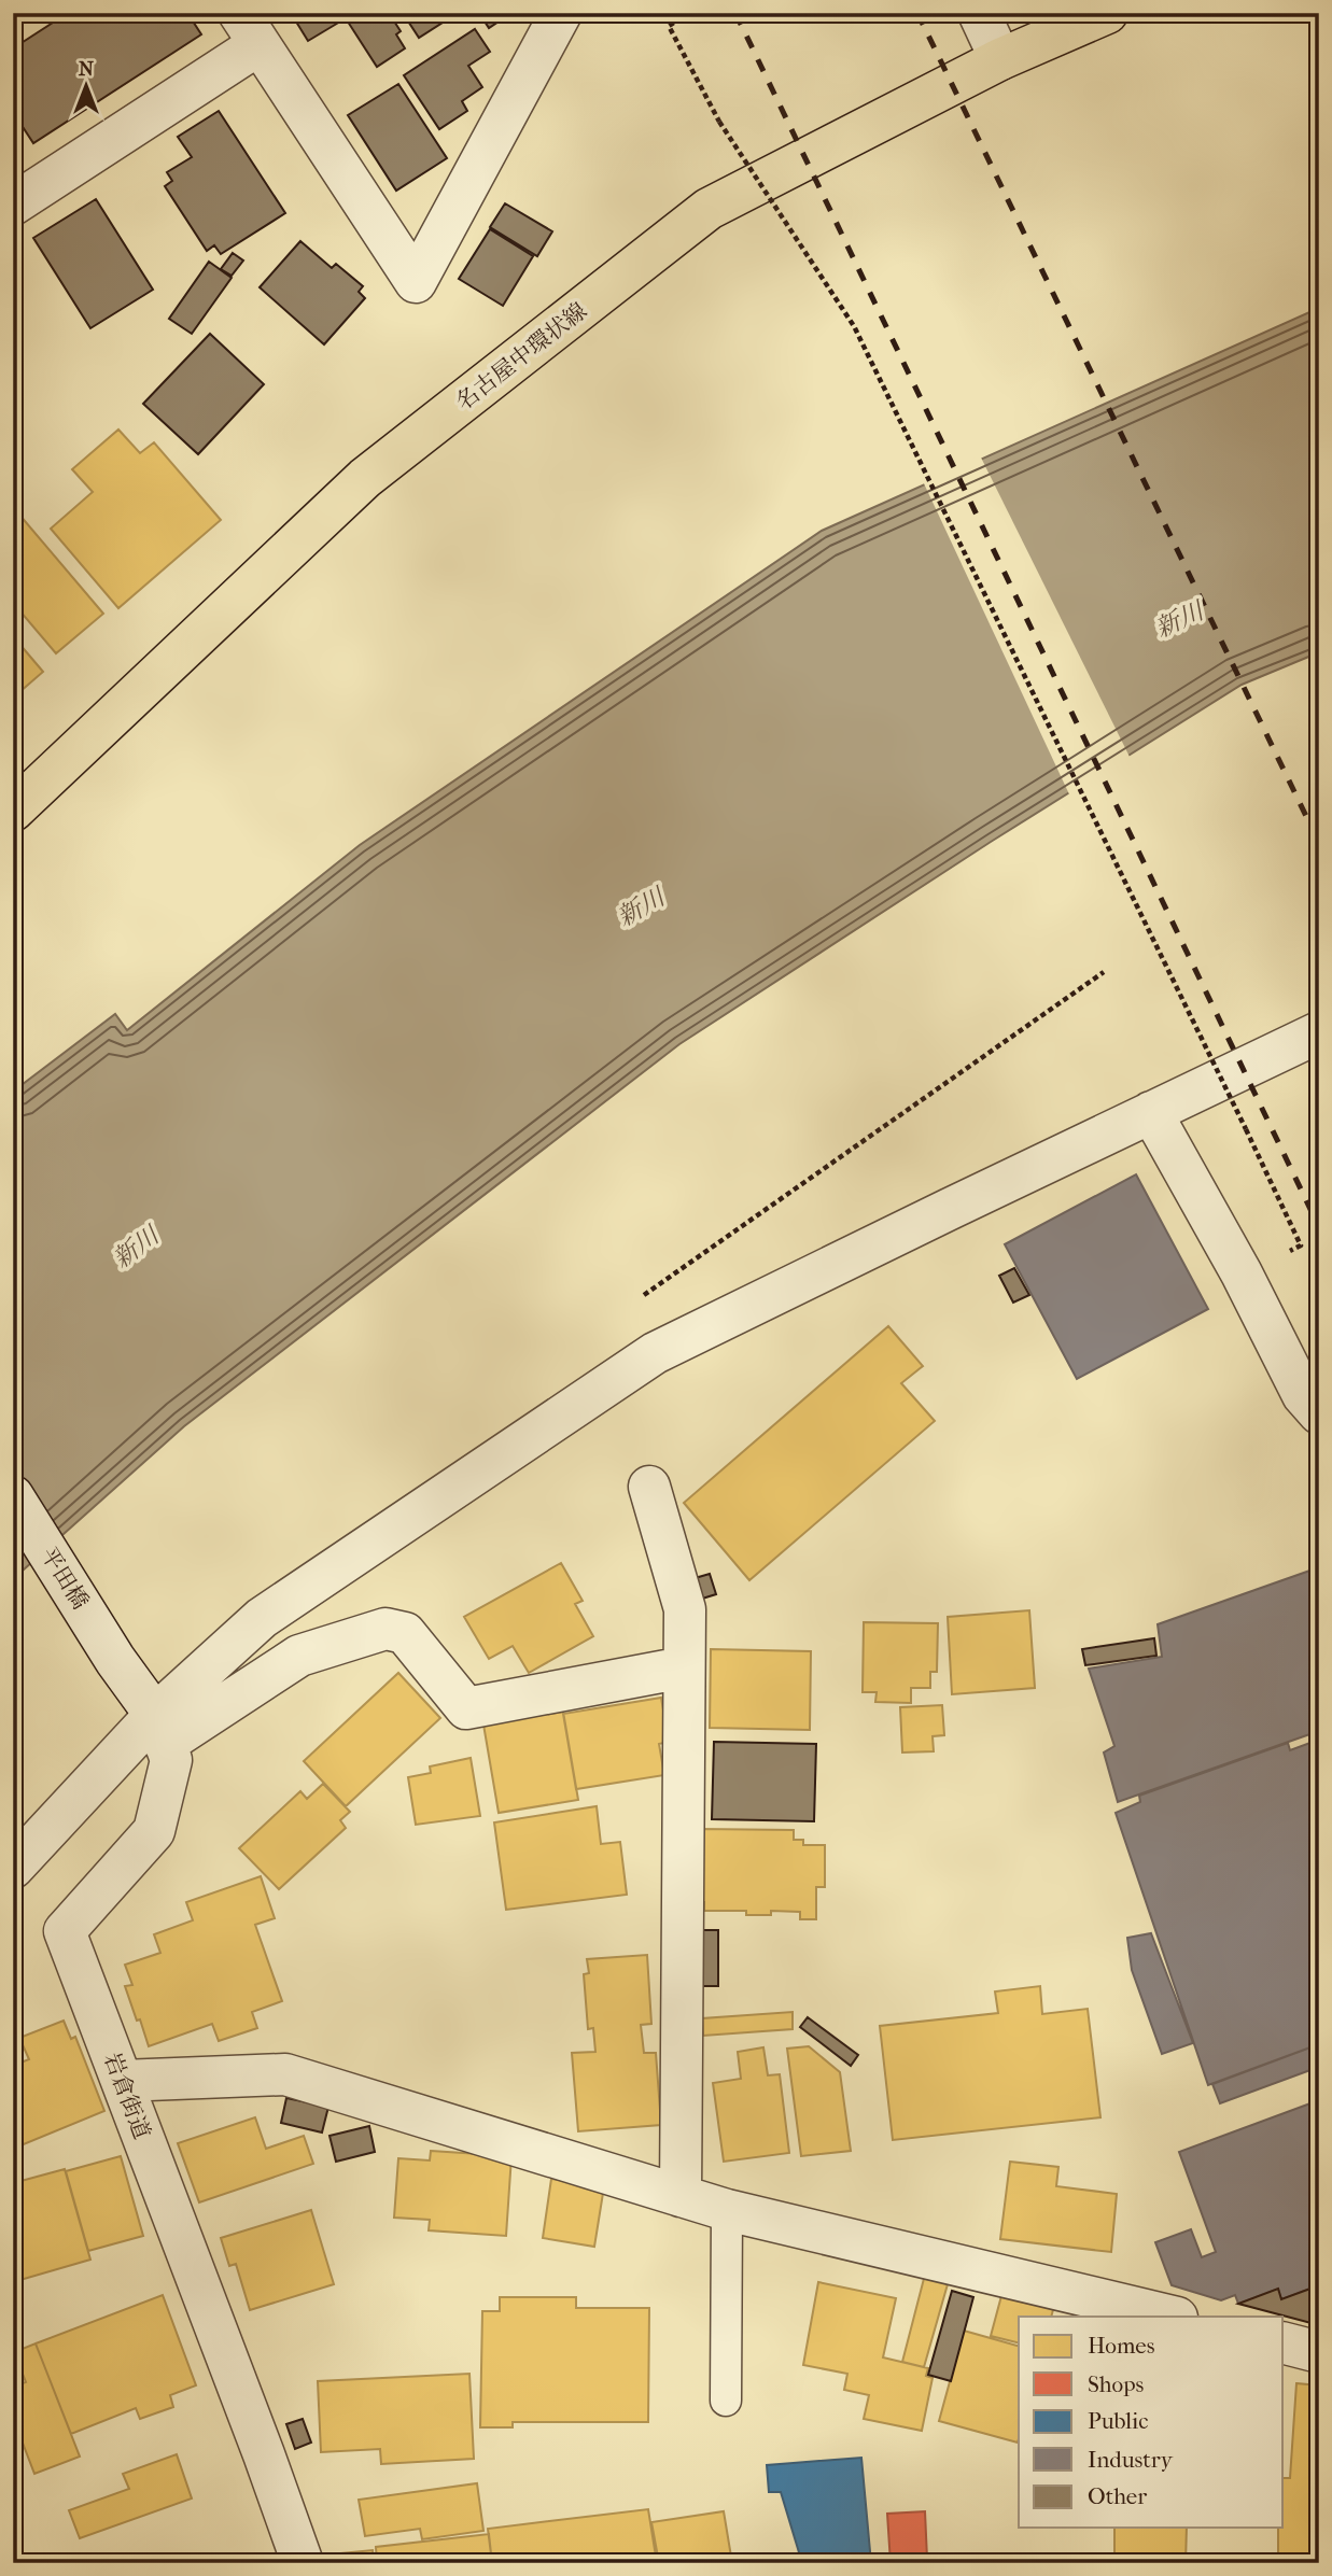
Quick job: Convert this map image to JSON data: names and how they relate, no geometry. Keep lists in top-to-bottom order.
{
  "streets": {
    "main road": ["名古屋中環状線"],
    "street": ["平田橋", "岩倉街道"]
  },
  "crossings": [
    ["平田橋", "岩倉街道"]
  ],
  "water": ["新川"],
  "legend": [
    "Homes",
    "Shops",
    "Public",
    "Industry",
    "Other"
  ],
  "north": "top"
}
